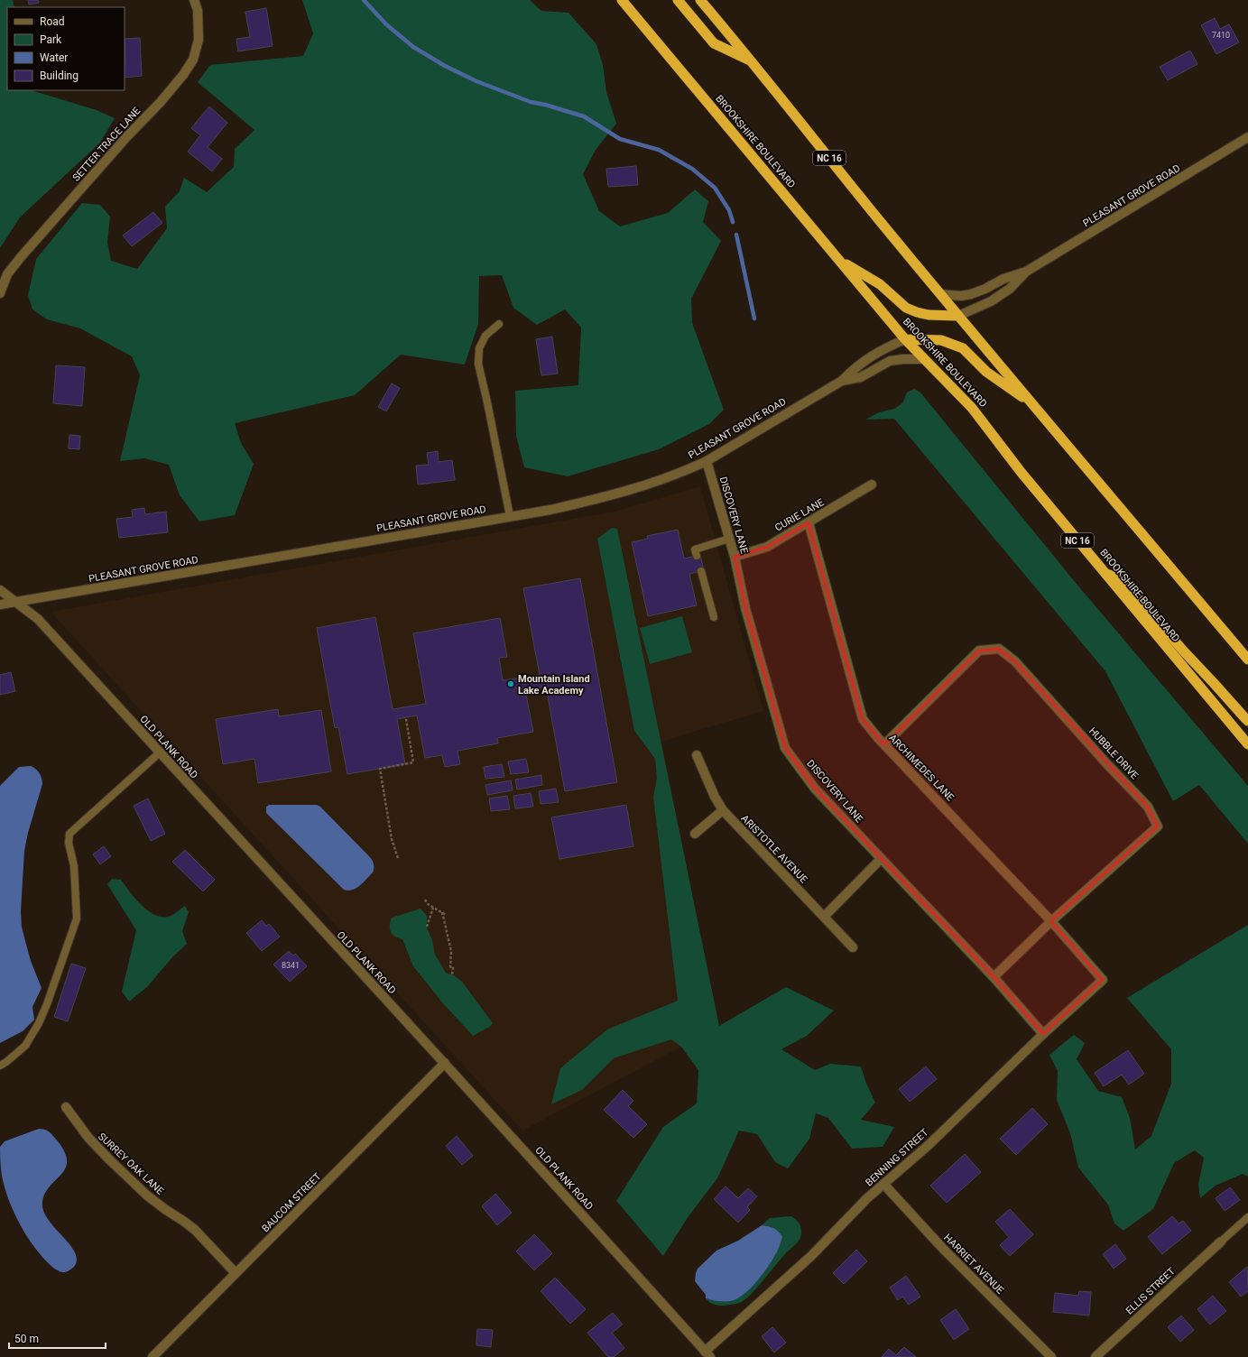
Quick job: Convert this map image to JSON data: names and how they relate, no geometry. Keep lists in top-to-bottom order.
{
  "streets": {
    "highway": ["BROOKSHIRE BOULEVARD", "NC 16"],
    "street": [
      "SETTER TRACE LANE",
      "PLEASANT GROVE ROAD",
      "DISCOVERY LANE",
      "CURIE LANE",
      "OLD PLANK ROAD",
      "HUBBLE DRIVE",
      "ARCHIMEDES LANE",
      "ARISTOTLE AVENUE",
      "BENNING STREET",
      "SURREY OAK LANE",
      "BAUCOM STREET",
      "HARRIET AVENUE",
      "ELLIS STREET"
    ]
  },
  "crossings": [
    ["BROOKSHIRE BOULEVARD", "PLEASANT GROVE ROAD"],
    ["NC 16", "PLEASANT GROVE ROAD"],
    ["PLEASANT GROVE ROAD", "DISCOVERY LANE"],
    ["PLEASANT GROVE ROAD", "OLD PLANK ROAD"],
    ["DISCOVERY LANE", "CURIE LANE"],
    ["DISCOVERY LANE", "HUBBLE DRIVE"],
    ["DISCOVERY LANE", "BENNING STREET"],
    ["CURIE LANE", "ARCHIMEDES LANE"],
    ["OLD PLANK ROAD", "BENNING STREET"],
    ["OLD PLANK ROAD", "BAUCOM STREET"],
    ["HUBBLE DRIVE", "ARCHIMEDES LANE"],
    ["ARCHIMEDES LANE", "BENNING STREET"],
    ["BENNING STREET", "HARRIET AVENUE"],
    ["SURREY OAK LANE", "BAUCOM STREET"]
  ],
  "places": ["Mountain Island Lake Academy"],
  "house_numbers": ["7410", "8341"],
  "legend": [
    "Road",
    "Park",
    "Water",
    "Building"
  ],
  "scale_bar": "50 m"
}
